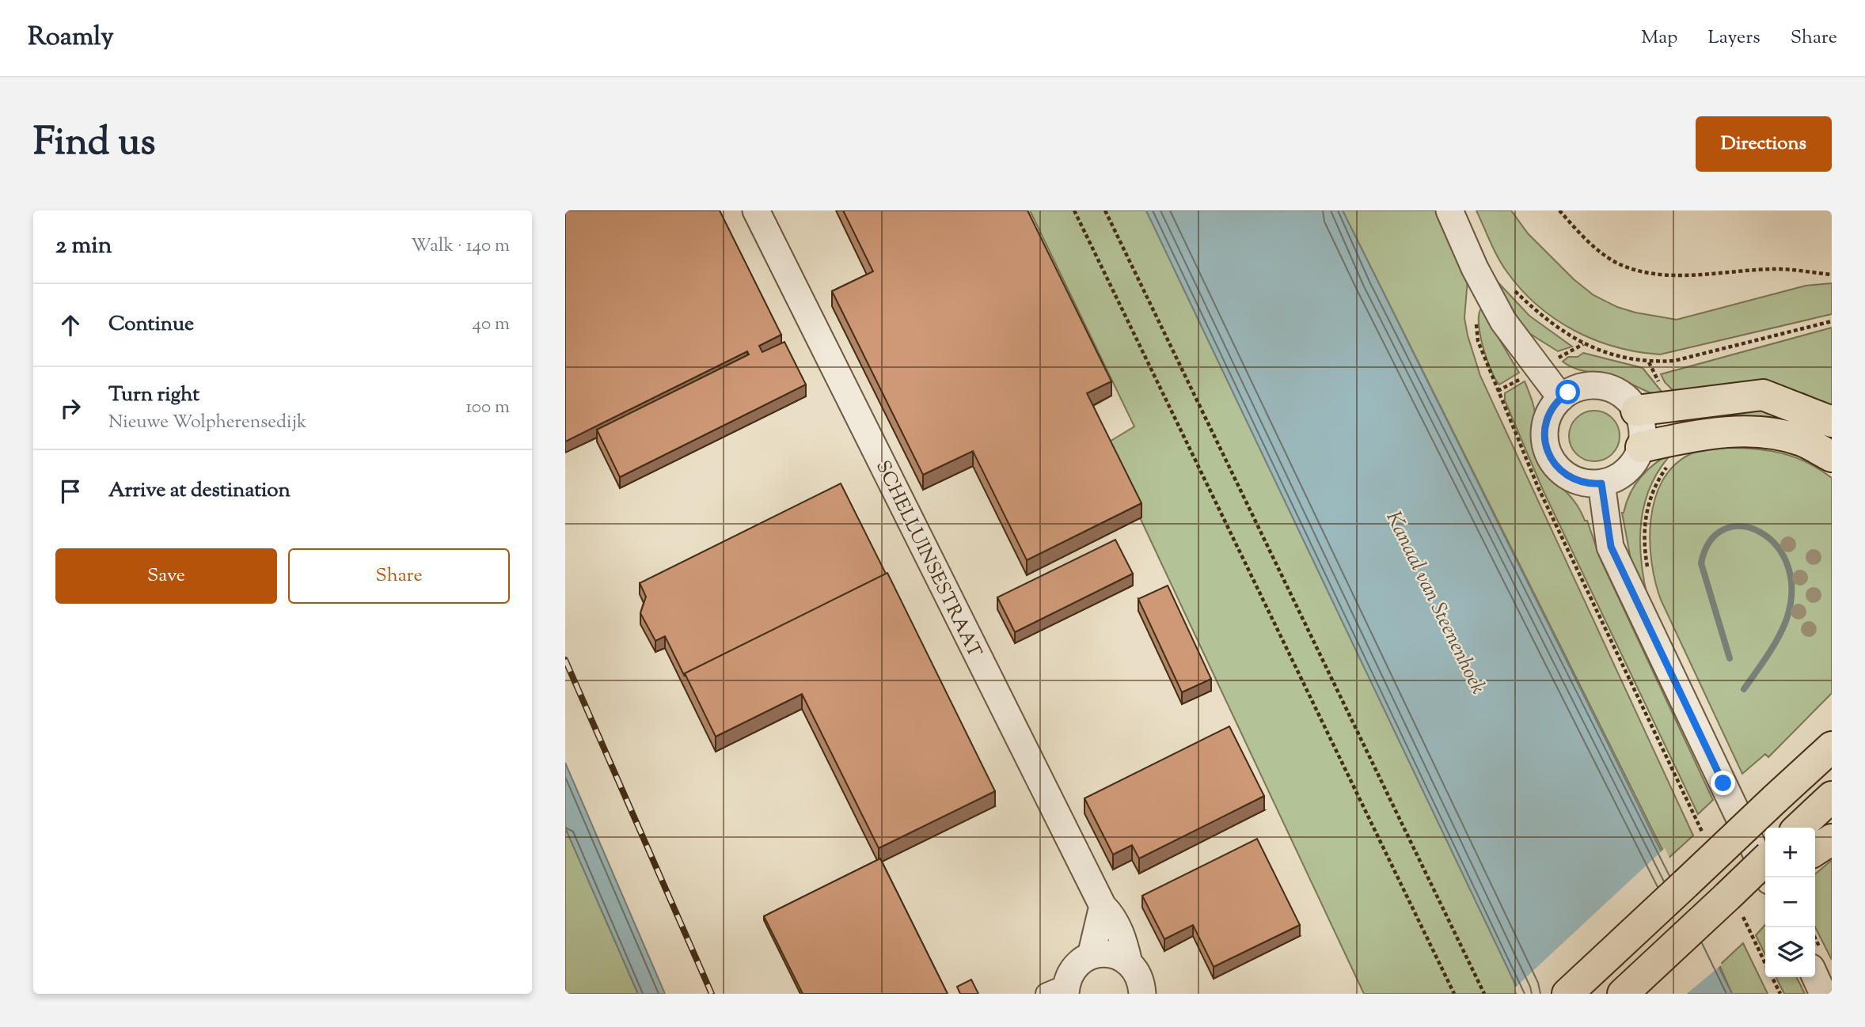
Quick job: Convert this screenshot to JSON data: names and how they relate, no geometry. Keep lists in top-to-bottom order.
{
  "streets": {
    "street": ["SCHELLUINSESTRAAT"]
  },
  "water": ["Kanaal van Steenenhoek"],
  "page": {
    "header": "Roamly",
    "nav": ["Map", "Layers", "Share"],
    "title": "Find us",
    "buttons": [
      "Directions",
      ["Save", "Share"]
    ],
    "heading": ["2 min", "Walk · 140 m"],
    "list": [
      ["Continue", "40 m"],
      ["Turn right", "Nieuwe Wolpherensedijk", "100 m"],
      "Arrive at destination"
    ],
    "map_buttons": ["+", "−"]
  }
}
